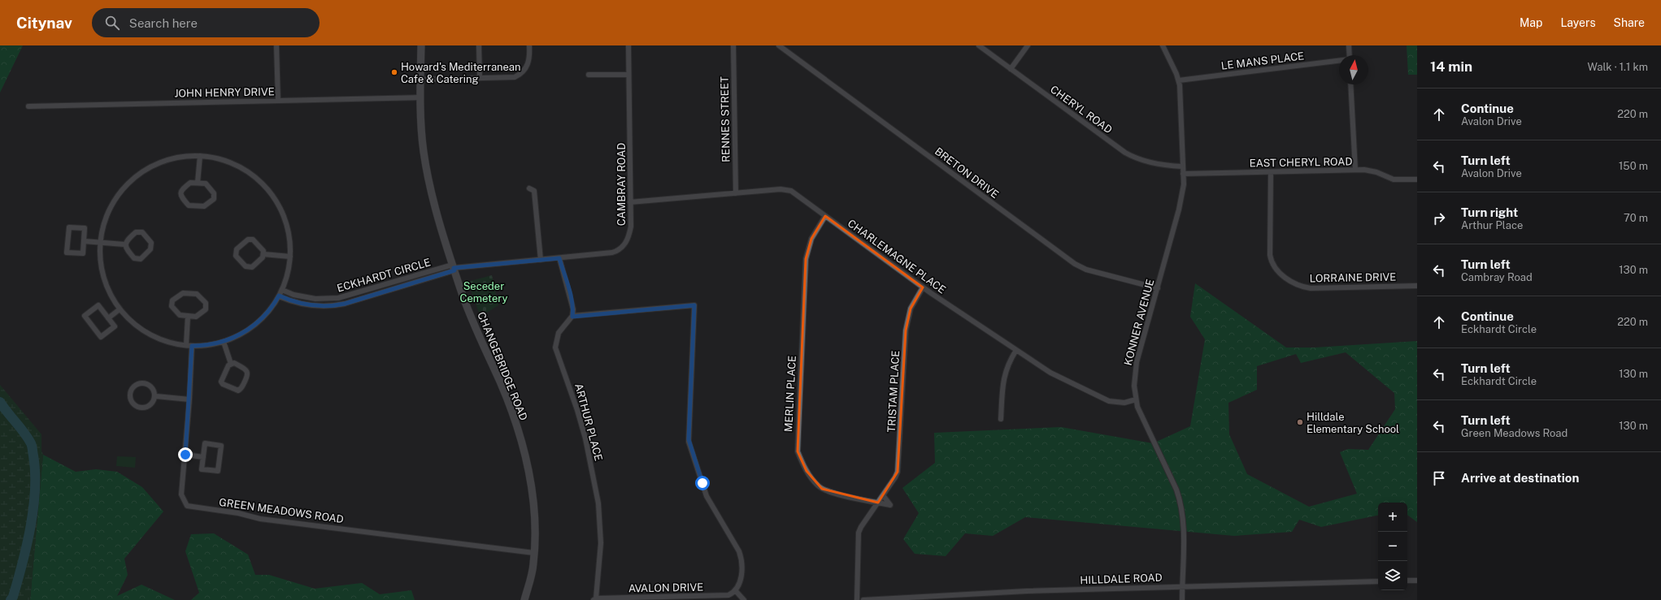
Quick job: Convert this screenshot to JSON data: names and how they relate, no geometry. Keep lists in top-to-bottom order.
{
  "streets": {
    "main road": ["CHANGEBRIDGE ROAD"],
    "street": [
      "LE MANS PLACE",
      "JOHN HENRY DRIVE",
      "CHERYL ROAD",
      "RENNES STREET",
      "EAST CHERYL ROAD",
      "BRETON DRIVE",
      "CAMBRAY ROAD",
      "CHARLEMAGNE PLACE",
      "ECKHARDT CIRCLE",
      "LORRAINE DRIVE",
      "KONNER AVENUE",
      "TRISTAM PLACE",
      "MERLIN PLACE",
      "ARTHUR PLACE",
      "GREEN MEADOWS ROAD",
      "HILLDALE ROAD",
      "AVALON DRIVE"
    ]
  },
  "crossings": [
    ["LE MANS PLACE", "KONNER AVENUE"],
    ["JOHN HENRY DRIVE", "CHANGEBRIDGE ROAD"],
    ["CHERYL ROAD", "KONNER AVENUE"],
    ["RENNES STREET", "CHARLEMAGNE PLACE"],
    ["EAST CHERYL ROAD", "LORRAINE DRIVE"],
    ["EAST CHERYL ROAD", "KONNER AVENUE"],
    ["BRETON DRIVE", "KONNER AVENUE"],
    ["CAMBRAY ROAD", "CHARLEMAGNE PLACE"],
    ["CAMBRAY ROAD", "ECKHARDT CIRCLE"],
    ["CAMBRAY ROAD", "CHANGEBRIDGE ROAD"],
    ["CHARLEMAGNE PLACE", "KONNER AVENUE"],
    ["CHARLEMAGNE PLACE", "TRISTAM PLACE"],
    ["CHARLEMAGNE PLACE", "MERLIN PLACE"],
    ["ECKHARDT CIRCLE", "CHANGEBRIDGE ROAD"],
    ["KONNER AVENUE", "HILLDALE ROAD"],
    ["CHANGEBRIDGE ROAD", "GREEN MEADOWS ROAD"],
    ["TRISTAM PLACE", "MERLIN PLACE"],
    ["ARTHUR PLACE", "AVALON DRIVE"]
  ],
  "parks": ["Seceder Cemetery"],
  "places": ["Howard's Mediterranean Cafe & Catering", "Hilldale Elementary School"],
  "north": "top",
  "page": {
    "header": "Citynav",
    "search": "Search here",
    "nav": ["Map", "Layers", "Share"],
    "heading": ["14 min", "Walk · 1.1 km"],
    "list": [
      ["Continue", "Avalon Drive", "220 m"],
      ["Turn left", "Avalon Drive", "150 m"],
      ["Turn right", "Arthur Place", "70 m"],
      ["Turn left", "Cambray Road", "130 m"],
      ["Continue", "Eckhardt Circle", "220 m"],
      ["Turn left", "Eckhardt Circle", "130 m"],
      ["Turn left", "Green Meadows Road", "130 m"],
      "Arrive at destination"
    ],
    "map_buttons": ["+", "−"]
  }
}
